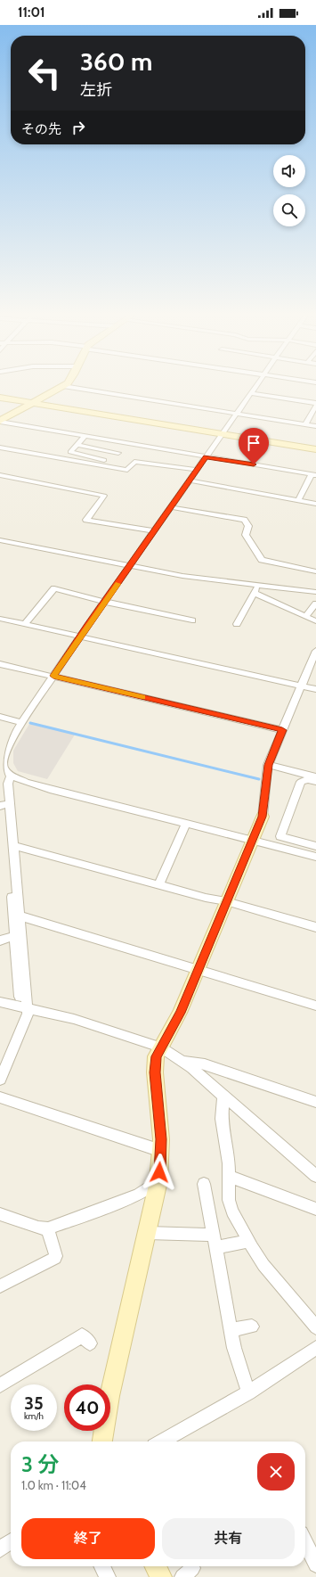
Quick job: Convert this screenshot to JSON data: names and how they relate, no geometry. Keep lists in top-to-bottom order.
{
  "page": {
    "status": "11:01",
    "turn": ["360 m", "左折"],
    "then": "その先",
    "speed": "35 km/h",
    "limit": "40",
    "heading": ["3 分", "1.0 km · 11:04"],
    "buttons": ["終了", "共有"]
  }
}
